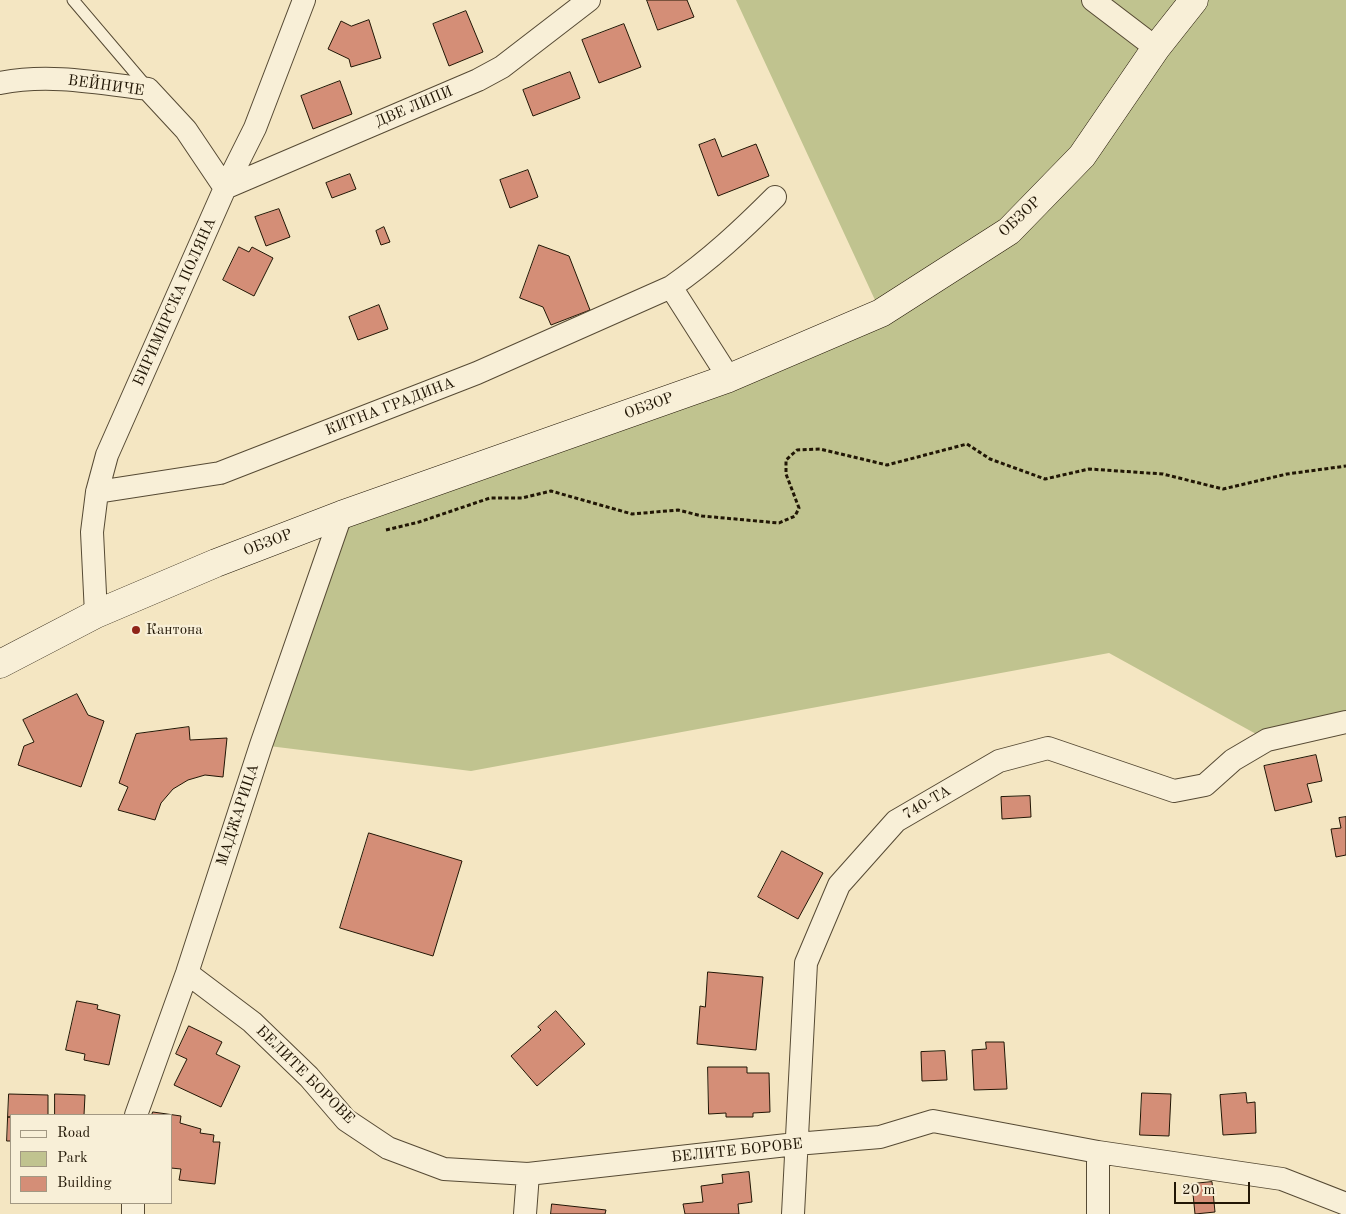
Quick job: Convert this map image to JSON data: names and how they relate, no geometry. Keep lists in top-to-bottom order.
{
  "streets": {
    "street": [
      "ВЕЙНИЧЕ",
      "ДВЕ ЛИПИ",
      "ОБЗОР",
      "БИРИМИРСКА ПОЛЯНА",
      "КИТНА ГРАДИНА",
      "740-ТА",
      "МАДЖАРИЦА",
      "БЕЛИТЕ БОРОВЕ"
    ]
  },
  "crossings": [
    ["ВЕЙНИЧЕ", "ДВЕ ЛИПИ"],
    ["ВЕЙНИЧЕ", "БИРИМИРСКА ПОЛЯНА"],
    ["ДВЕ ЛИПИ", "БИРИМИРСКА ПОЛЯНА"],
    ["ОБЗОР", "БИРИМИРСКА ПОЛЯНА"],
    ["ОБЗОР", "МАДЖАРИЦА"],
    ["БИРИМИРСКА ПОЛЯНА", "КИТНА ГРАДИНА"],
    ["740-ТА", "БЕЛИТЕ БОРОВЕ"],
    ["МАДЖАРИЦА", "БЕЛИТЕ БОРОВЕ"]
  ],
  "places": ["Кантона"],
  "legend": ["Road", "Park", "Building"],
  "scale_bar": "20 m"
}
